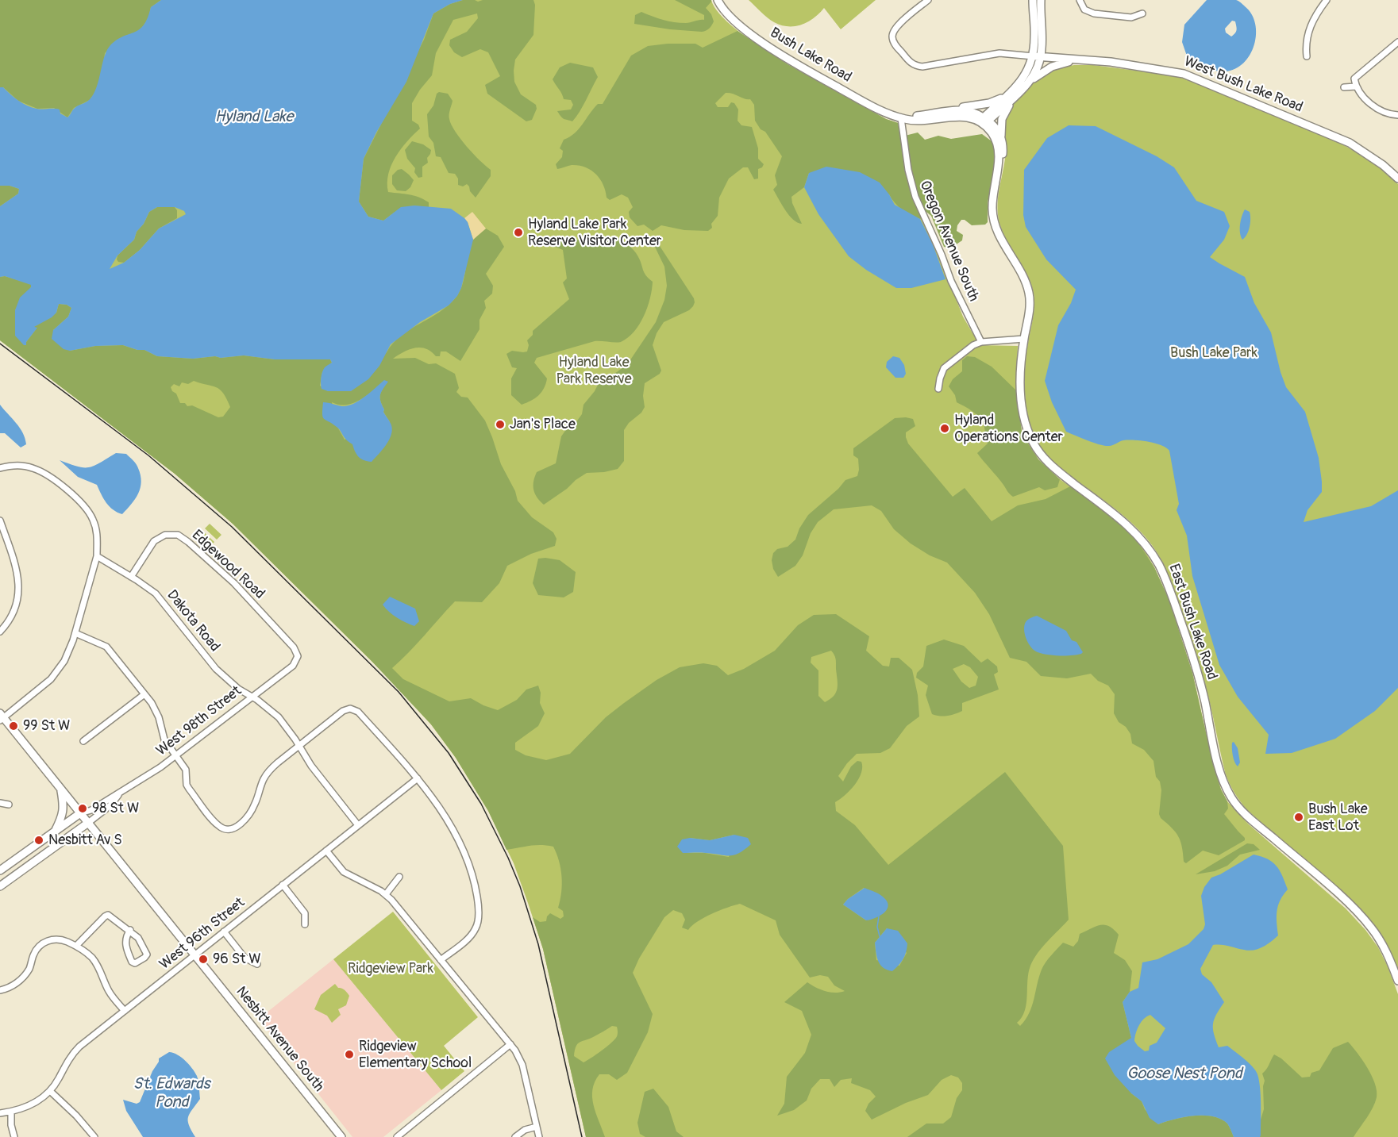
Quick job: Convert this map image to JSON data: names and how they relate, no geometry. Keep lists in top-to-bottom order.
{
  "streets": {
    "street": [
      "Bush Lake Road",
      "West Bush Lake Road",
      "Oregon Avenue South",
      "Edgewood Road",
      "Dakota Road",
      "East Bush Lake Road",
      "West 98th Street",
      "West 96th Street",
      "Nesbitt Avenue South"
    ]
  },
  "crossings": [
    ["Bush Lake Road", "Oregon Avenue South"],
    ["Bush Lake Road", "East Bush Lake Road"],
    ["Edgewood Road", "Dakota Road"],
    ["Edgewood Road", "West 98th Street"],
    ["Dakota Road", "West 98th Street"],
    ["Dakota Road", "West 96th Street"],
    ["West 98th Street", "Nesbitt Avenue South"],
    ["West 96th Street", "Nesbitt Avenue South"]
  ],
  "water": ["Hyland Lake", "Goose Nest Pond", "St. Edwards Pond"],
  "parks": ["Bush Lake Park", "Hyland Lake Park Reserve", "Ridgeview Park"],
  "places": [
    "Hyland Lake Park Reserve Visitor Center",
    "Jan's Place",
    "Hyland Operations Center",
    "99 St W",
    "98 St W",
    "Bush Lake East Lot",
    "Nesbitt Av S",
    "96 St W",
    "Ridgeview Elementary School"
  ]
}
